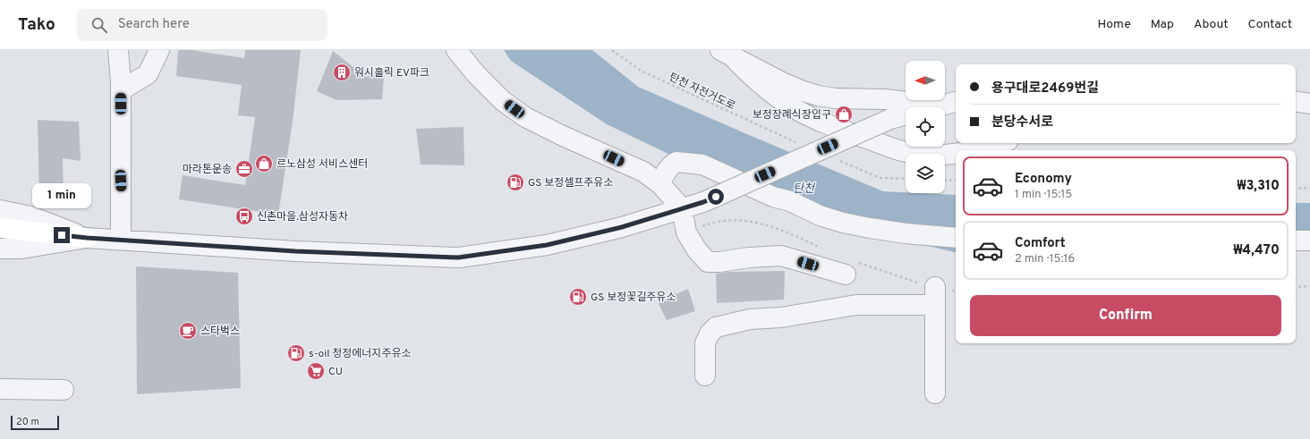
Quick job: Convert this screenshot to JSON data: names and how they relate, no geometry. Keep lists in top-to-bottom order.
{
  "streets": {
    "path": ["탄천 자전거도로"]
  },
  "water": ["탄천"],
  "places": {
    "building": ["워시홀릭 EV파크"],
    "shop": ["보정장례식장입구", "르노삼성 서비스센터"],
    "office": ["마라톤운송"],
    "fuel station": ["GS 보정셀프주유소", "GS 보정꽃길주유소", "s-oil 청정에너지주유소"],
    "bus stop": ["신촌마을.삼성자동차"],
    "cafe": ["스타벅스"],
    "supermarket": ["CU"]
  },
  "scale_bar": "20 m",
  "north": "left",
  "page": {
    "header": "Tako",
    "search": "Search here",
    "nav": [
      "Home",
      "Map",
      "About",
      "Contact"
    ],
    "banner": ["용구대로2469번길", "분당수서로"],
    "list": [
      {
        "name": "Economy",
        "note": "1 min · 15:15",
        "value": "₩3,310"
      },
      {
        "name": "Comfort",
        "note": "2 min · 15:16",
        "value": "₩4,470"
      }
    ],
    "bubble": "1 min",
    "buttons": "Confirm",
    "scale": "20 m"
  }
}
